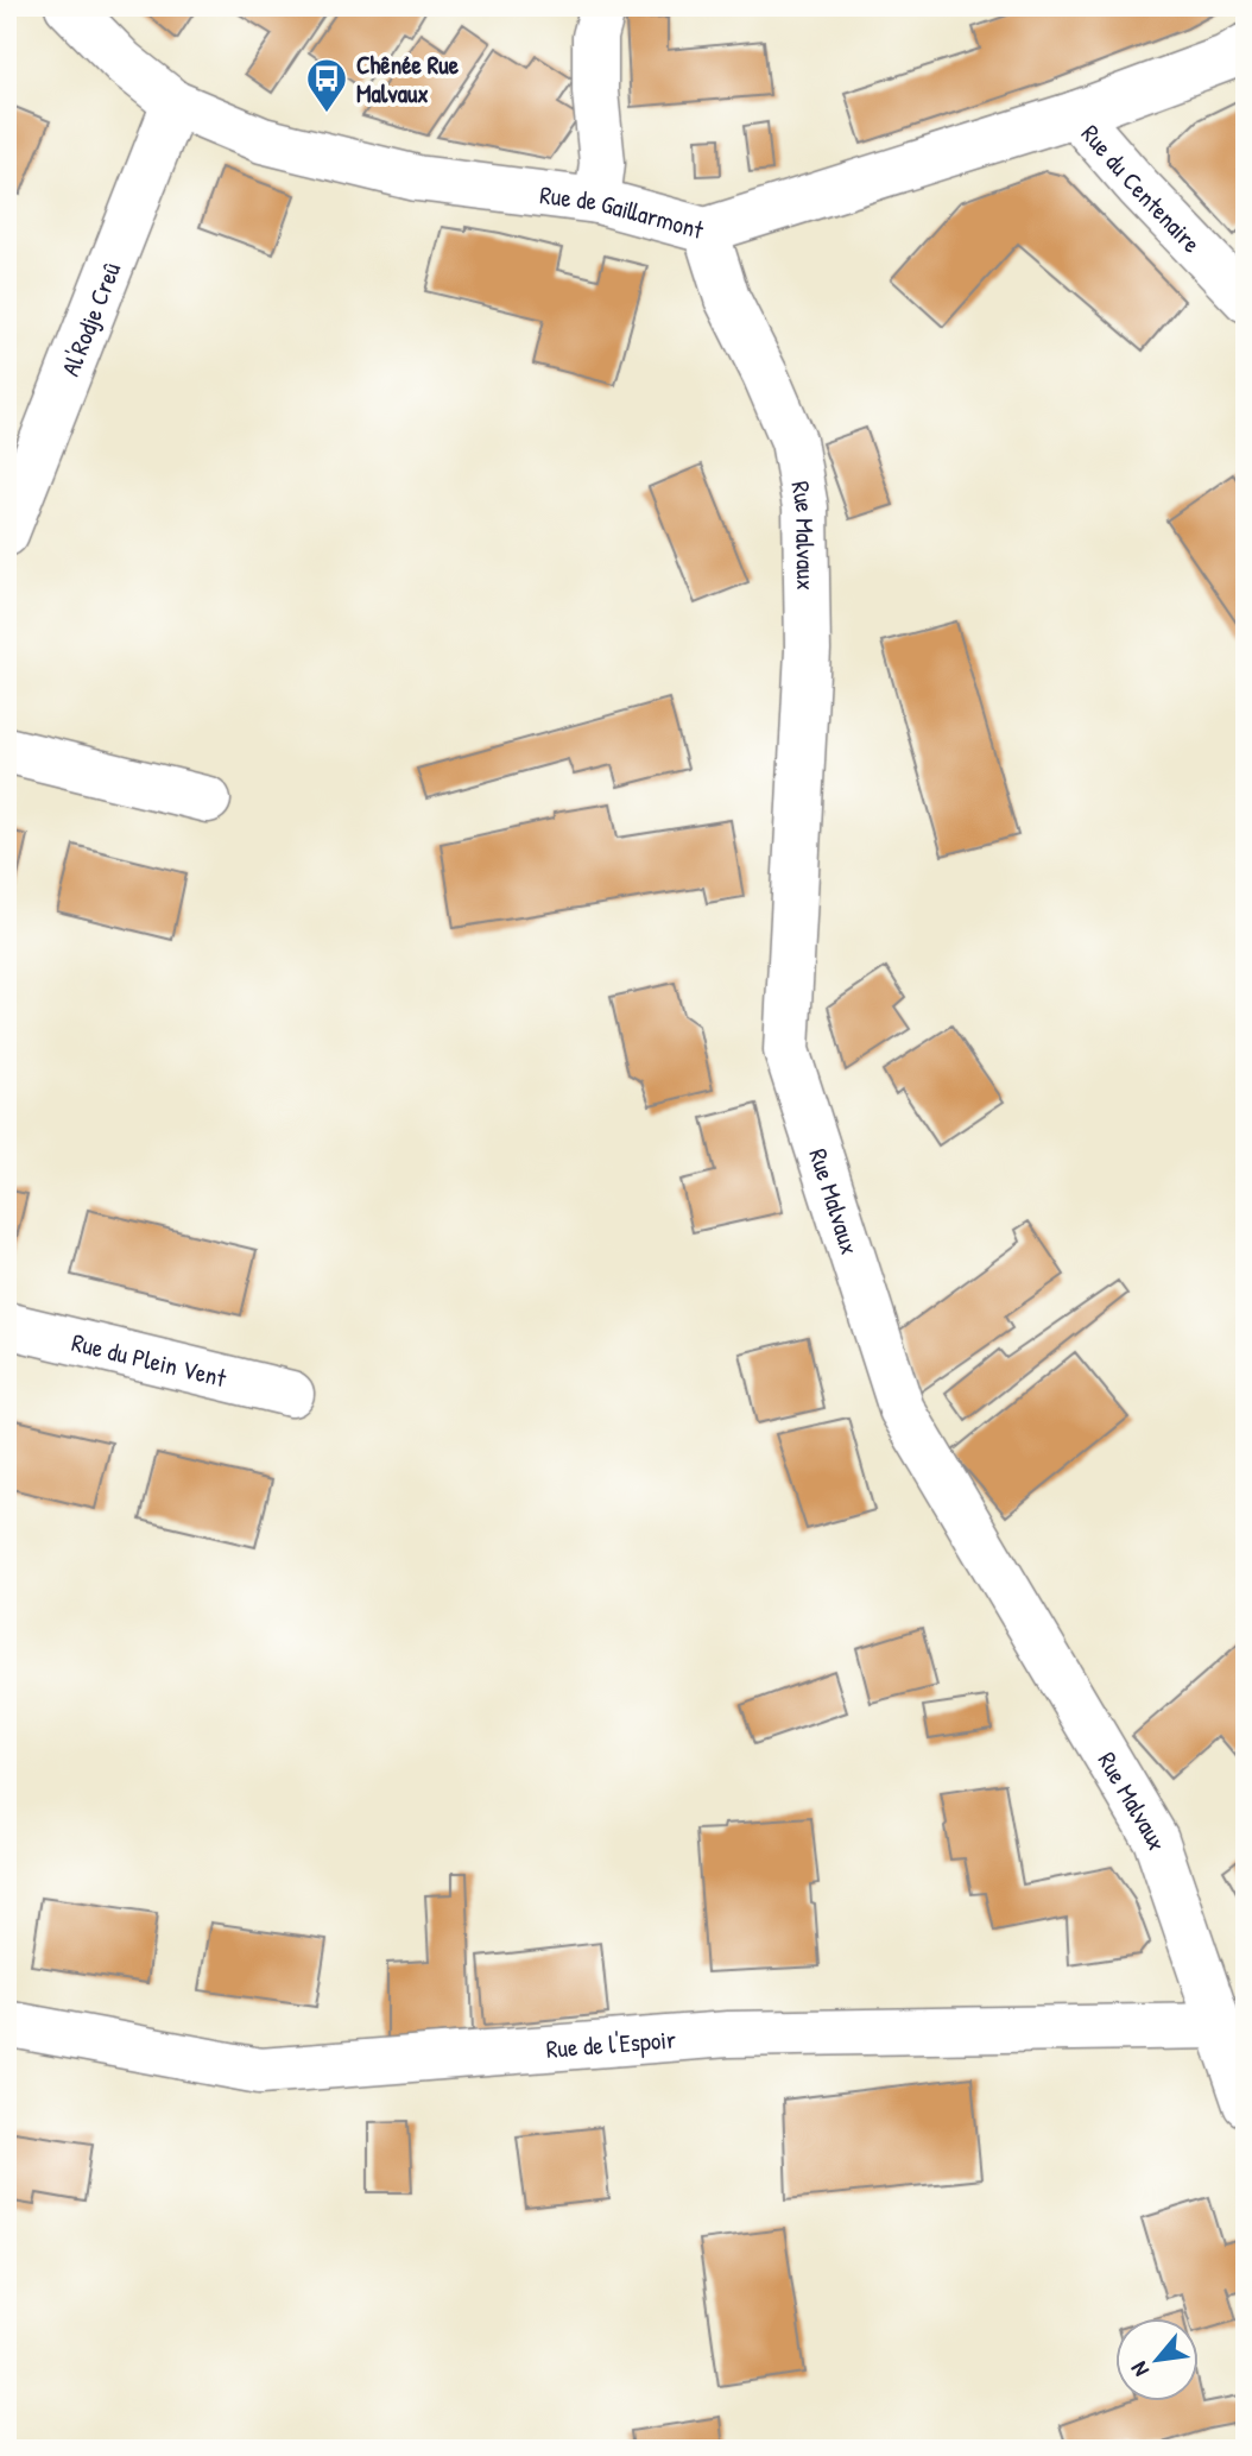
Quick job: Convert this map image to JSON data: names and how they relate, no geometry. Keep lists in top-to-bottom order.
{
  "streets": {
    "street": [
      "Rue du Centenaire",
      "Rue de Gaillarmont",
      "Al'Rodje Creû",
      "Rue Malvaux",
      "Rue du Plein Vent",
      "Rue de l'Espoir"
    ]
  },
  "crossings": [
    ["Rue du Centenaire", "Rue de Gaillarmont"],
    ["Rue de Gaillarmont", "Al'Rodje Creû"],
    ["Rue de Gaillarmont", "Rue Malvaux"],
    ["Rue Malvaux", "Rue de l'Espoir"]
  ],
  "places": {
    "bus stop": ["Chênée Rue Malvaux"]
  },
  "north": "bottom left"
}
